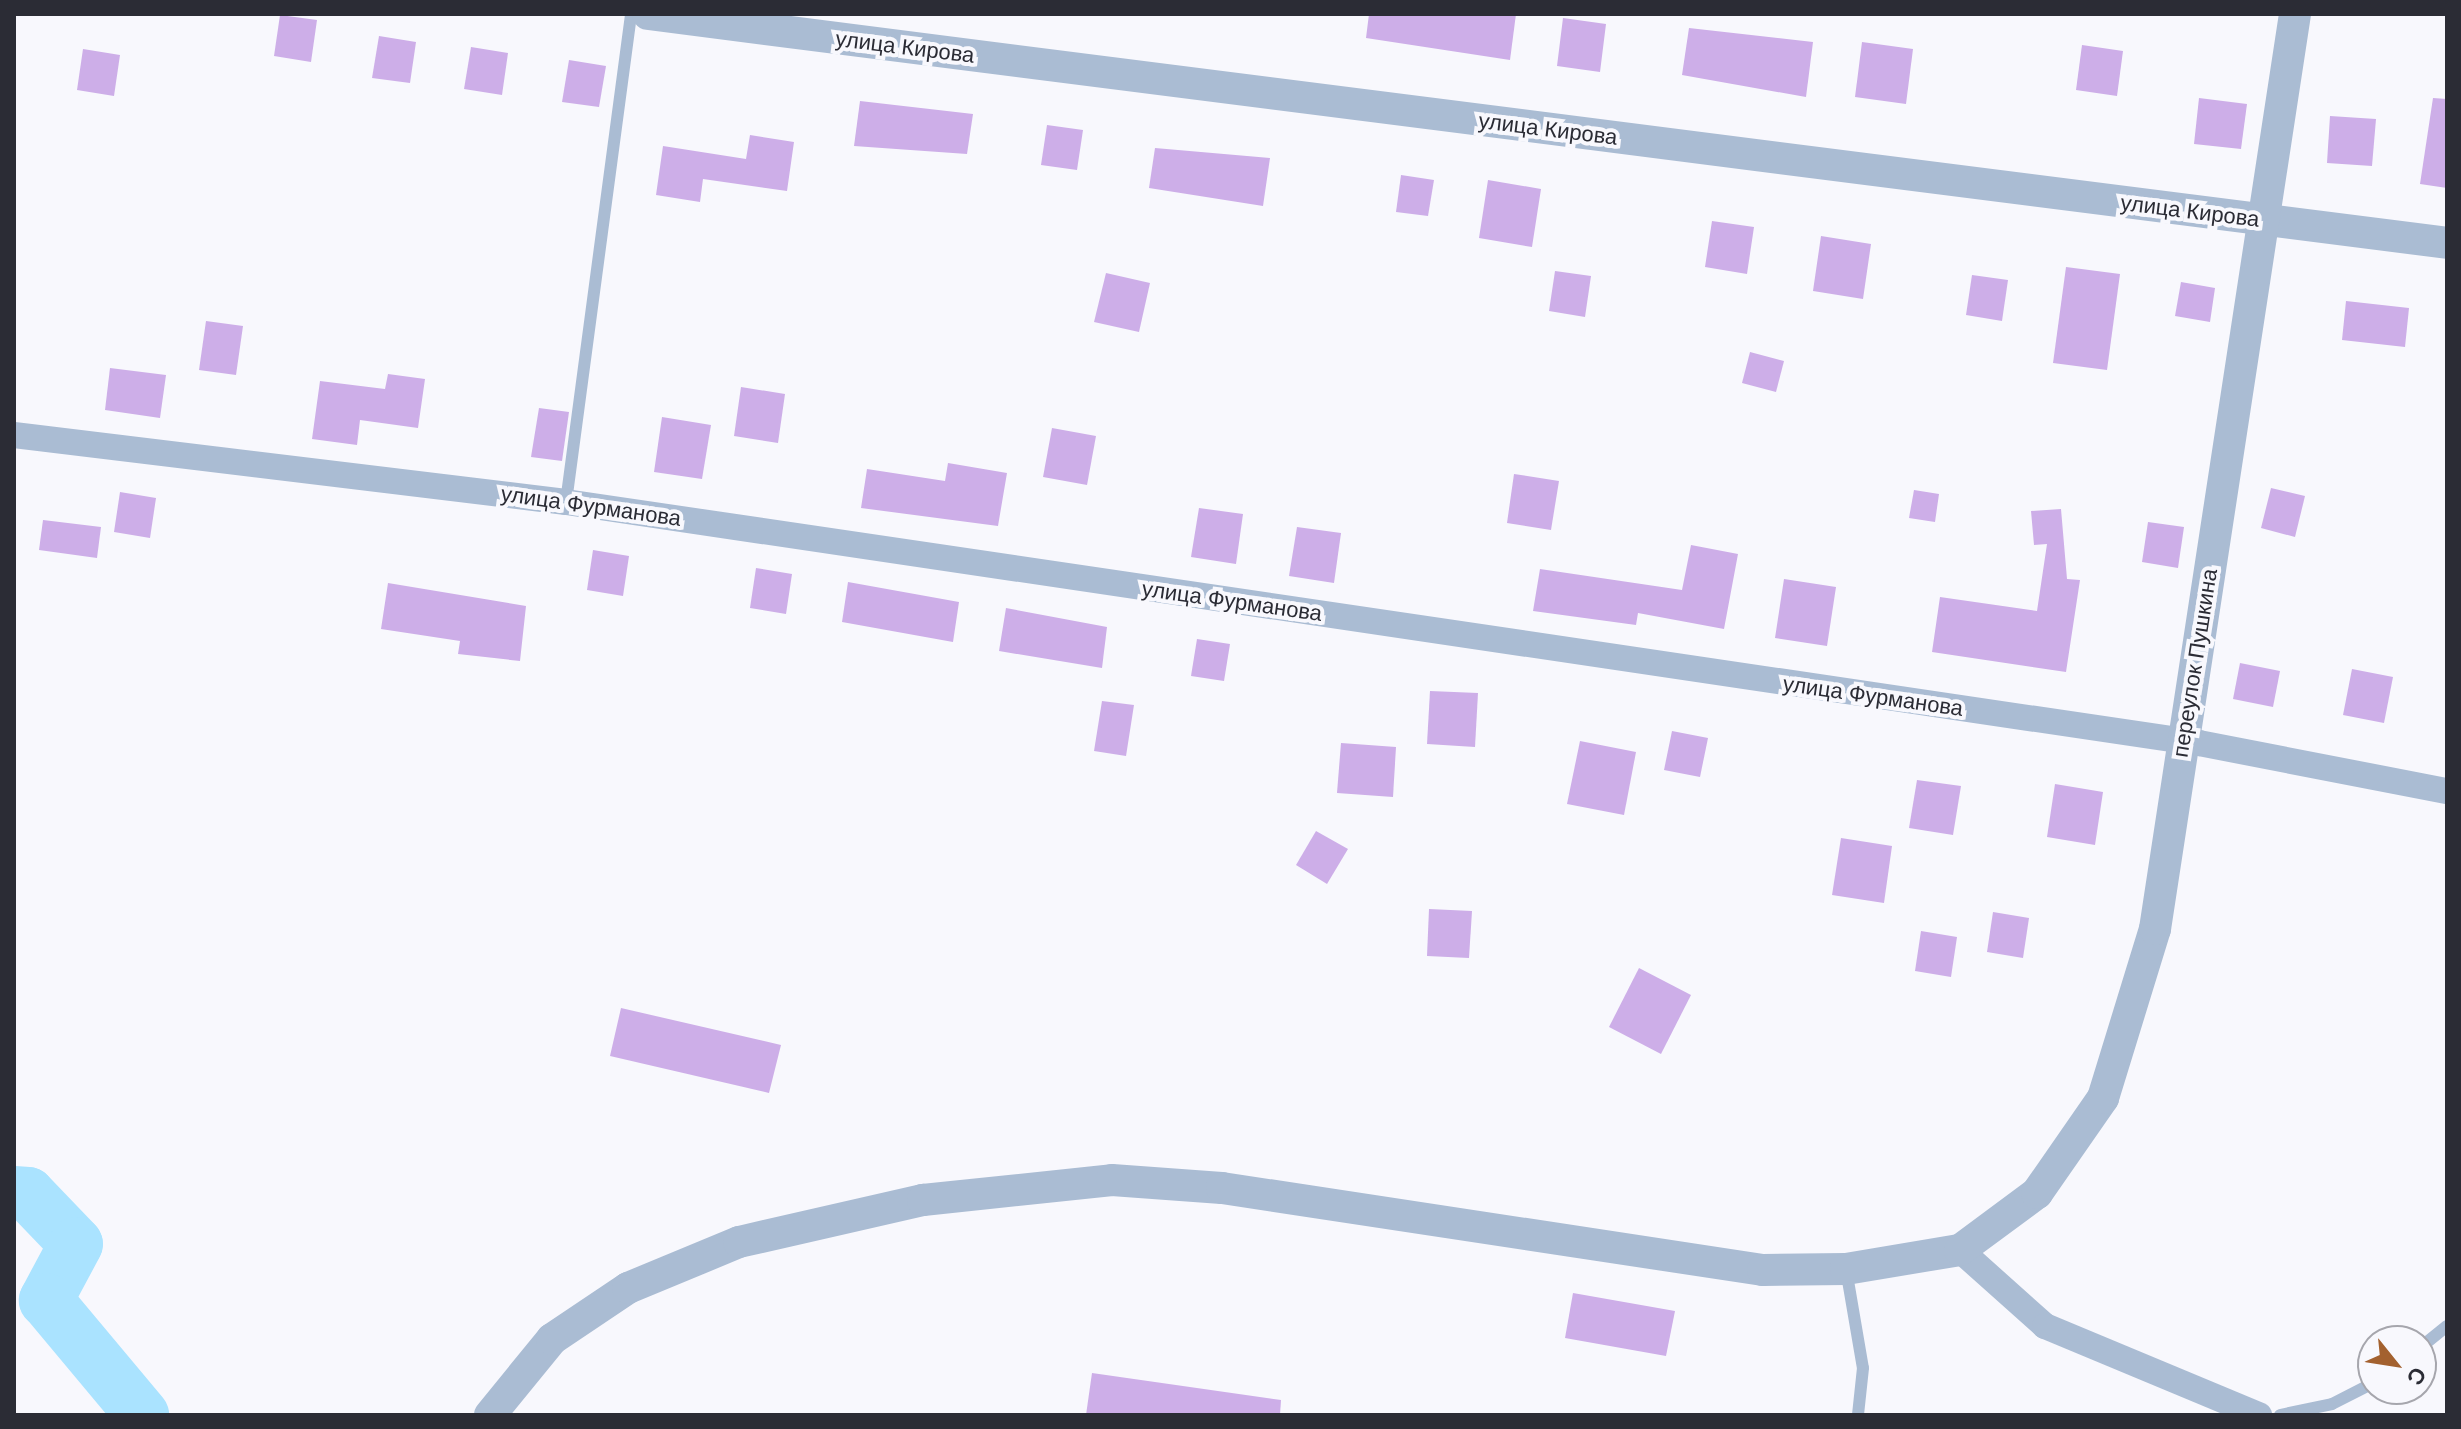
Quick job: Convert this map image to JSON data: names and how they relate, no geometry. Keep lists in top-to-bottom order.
{
  "streets": {
    "street": ["улица Кирова", "улица Фурманова", "переулок Пушкина"]
  },
  "crossings": [
    ["улица Кирова", "переулок Пушкина"],
    ["улица Фурманова", "переулок Пушкина"]
  ],
  "north": "bottom right"
}
